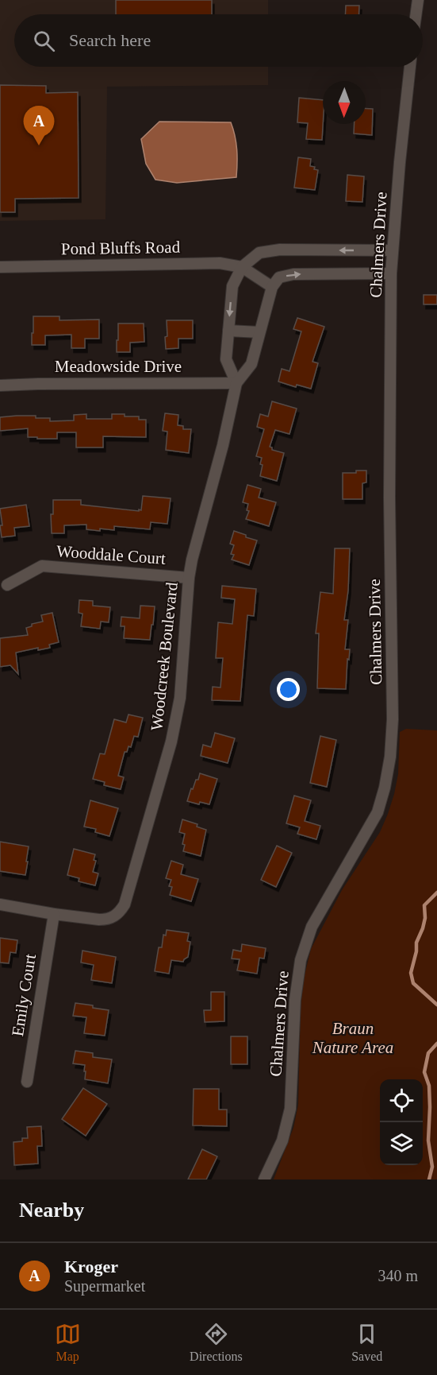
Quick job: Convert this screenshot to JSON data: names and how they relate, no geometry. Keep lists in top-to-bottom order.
{
  "streets": {
    "street": [
      "Chalmers Drive",
      "Pond Bluffs Road",
      "Meadowside Drive",
      "Wooddale Court",
      "Woodcreek Boulevard",
      "Emily Court"
    ]
  },
  "crossings": [
    ["Meadowside Drive", "Woodcreek Boulevard"],
    ["Wooddale Court", "Woodcreek Boulevard"],
    ["Woodcreek Boulevard", "Emily Court"]
  ],
  "parks": ["Braun Nature Area"],
  "north": "bottom",
  "page": {
    "search": "Search here",
    "pins": "A",
    "heading": "Nearby",
    "list": [
      {
        "mark": "A",
        "name": "Kroger",
        "note": "Supermarket",
        "value": "340 m"
      }
    ],
    "nav": ["Map", "Directions", "Saved"]
  }
}
